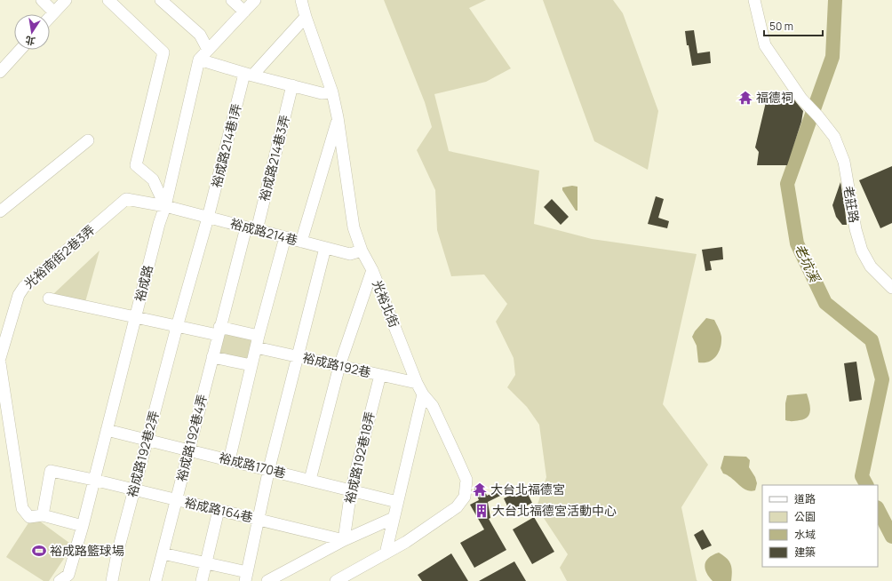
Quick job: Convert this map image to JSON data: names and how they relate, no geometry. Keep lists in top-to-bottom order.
{
  "streets": {
    "street": [
      "裕成路214巷1弄",
      "裕成路214巷3弄",
      "老莊路",
      "裕成路214巷",
      "光裕南街2巷3弄",
      "裕成路",
      "光裕北街",
      "裕成路192巷",
      "裕成路192巷4弄",
      "裕成路192巷2弄",
      "裕成路192巷18弄",
      "裕成路170巷",
      "裕成路164巷"
    ]
  },
  "crossings": [
    ["裕成路214巷1弄", "裕成路214巷"],
    ["裕成路214巷1弄", "裕成路192巷2弄"],
    ["裕成路214巷3弄", "裕成路214巷"],
    ["裕成路214巷3弄", "裕成路192巷"],
    ["裕成路214巷3弄", "裕成路192巷4弄"],
    ["裕成路214巷", "光裕南街2巷3弄"],
    ["裕成路214巷", "裕成路"],
    ["裕成路214巷", "光裕北街"],
    ["光裕南街2巷3弄", "裕成路"],
    ["裕成路", "裕成路170巷"],
    ["裕成路", "裕成路164巷"],
    ["光裕北街", "裕成路192巷"],
    ["裕成路192巷", "裕成路192巷4弄"],
    ["裕成路192巷", "裕成路192巷18弄"],
    ["裕成路192巷4弄", "裕成路170巷"],
    ["裕成路192巷4弄", "裕成路164巷"],
    ["裕成路192巷2弄", "裕成路170巷"],
    ["裕成路192巷2弄", "裕成路164巷"],
    ["裕成路192巷18弄", "裕成路170巷"],
    ["裕成路192巷18弄", "裕成路164巷"]
  ],
  "water": ["老坑溪"],
  "places": {
    "temple": ["福德祠", "大台北福德宮"],
    "building": ["大台北福德宮活動中心"],
    "sports": ["裕成路籃球場"]
  },
  "legend": [
    "道路",
    "公園",
    "水域",
    "建築"
  ],
  "scale_bar": "50 m",
  "north": "bottom"
}
